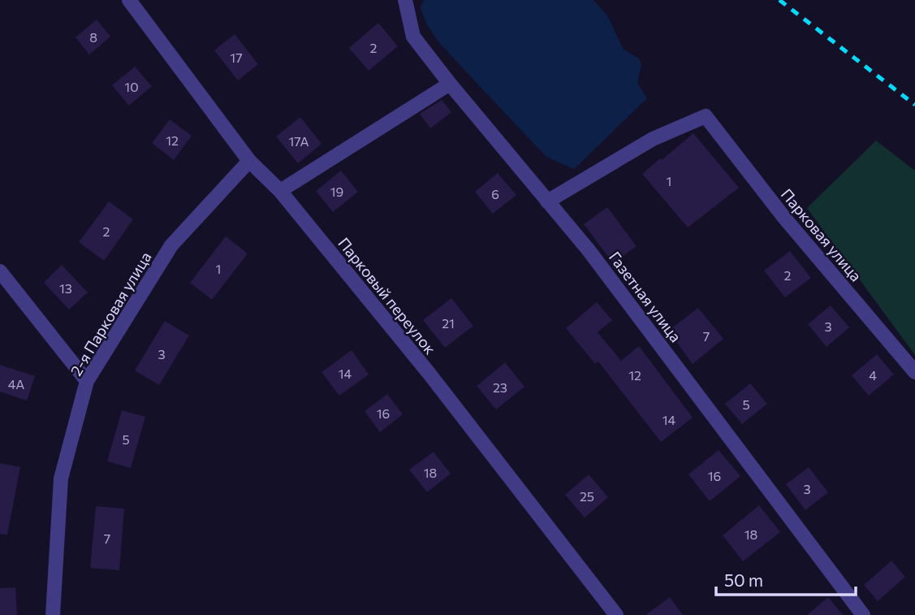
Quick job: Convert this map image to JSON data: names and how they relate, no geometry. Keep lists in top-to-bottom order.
{
  "streets": {
    "street": [
      "Парковая улица",
      "Парковый переулок",
      "Газетная улица",
      "2-я Парковая улица"
    ]
  },
  "crossings": [
    ["Парковая улица", "Газетная улица"],
    ["Парковый переулок", "2-я Парковая улица"]
  ],
  "house_numbers": [
    "8",
    "2",
    "17",
    "10",
    "12",
    "17А",
    "1",
    "19",
    "6",
    "2",
    "1",
    "2",
    "13",
    "21",
    "3",
    "7",
    "3",
    "14",
    "12",
    "4",
    "4А",
    "23",
    "5",
    "16",
    "14",
    "5",
    "18",
    "16",
    "3",
    "25",
    "18",
    "7"
  ],
  "scale_bar": "50 m"
}
